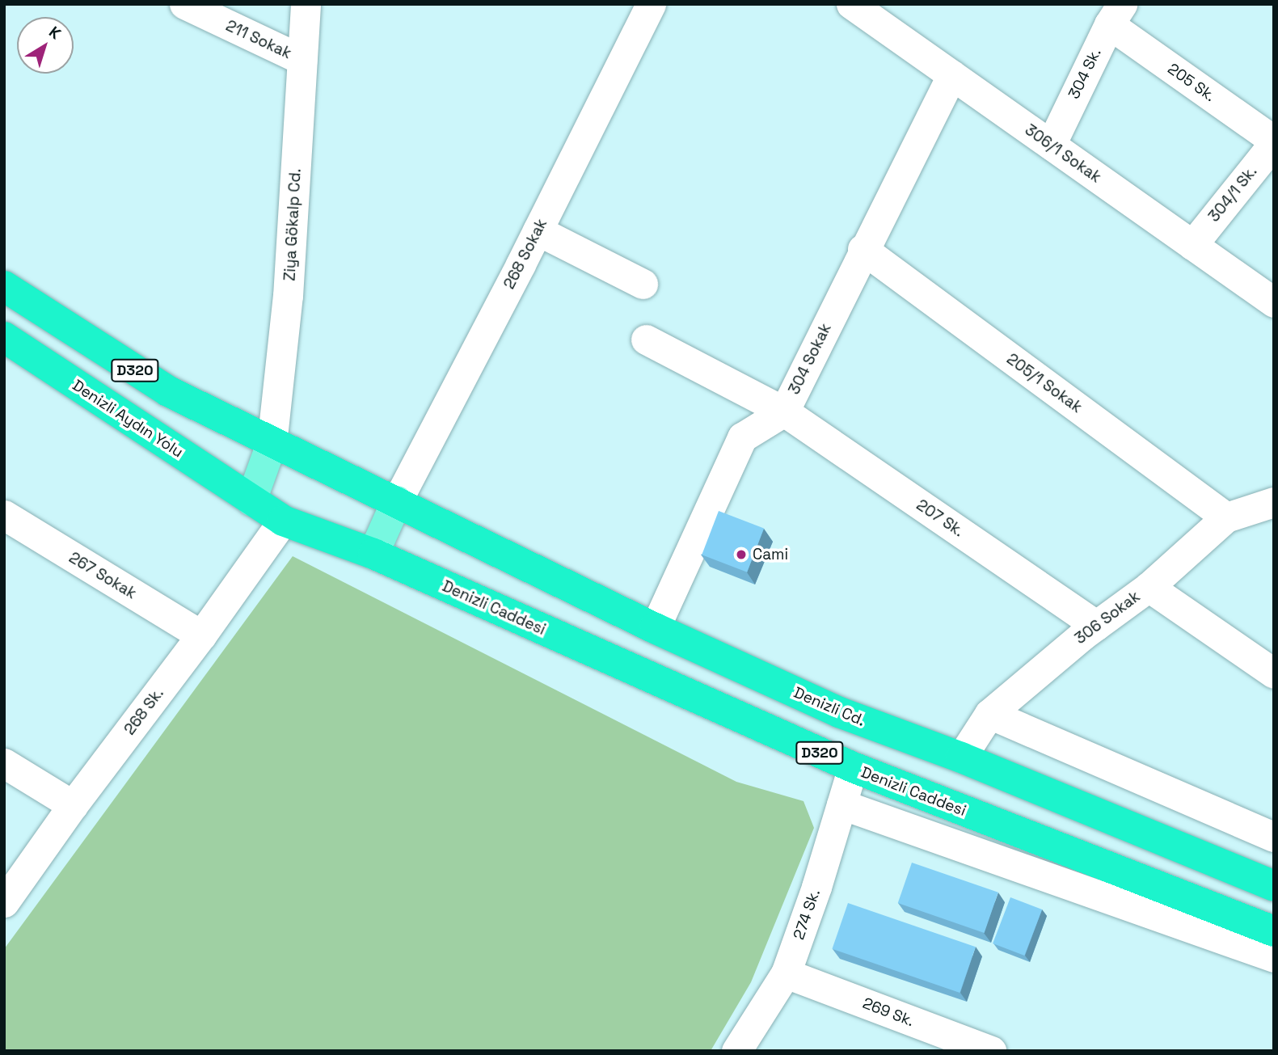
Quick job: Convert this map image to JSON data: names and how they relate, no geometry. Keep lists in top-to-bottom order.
{
  "streets": {
    "highway": [
      "D320",
      "Denizli Aydın Yolu",
      "Denizli Caddesi",
      "Denizli Cd."
    ],
    "street": [
      "211 Sokak",
      "304 Sk.",
      "205 Sk.",
      "306/1 Sokak",
      "304/1 Sk.",
      "Ziya Gökalp Cd.",
      "268 Sokak",
      "304 Sokak",
      "205/1 Sokak",
      "207 Sk.",
      "267 Sokak",
      "306 Sokak",
      "268 Sk.",
      "274 Sk.",
      "269 Sk."
    ]
  },
  "crossings": [
    ["211 Sokak", "Ziya Gökalp Cd."],
    ["304 Sk.", "205 Sk."],
    ["304 Sk.", "306/1 Sokak"],
    ["205 Sk.", "304/1 Sk."],
    ["306/1 Sokak", "304/1 Sk."],
    ["306/1 Sokak", "304 Sokak"],
    ["Ziya Gökalp Cd.", "D320"],
    ["Ziya Gökalp Cd.", "Denizli Cd."],
    ["268 Sokak", "Denizli Cd."],
    ["304 Sokak", "205/1 Sokak"],
    ["304 Sokak", "207 Sk."],
    ["304 Sokak", "Denizli Cd."],
    ["D320", "Denizli Cd."],
    ["205/1 Sokak", "306 Sokak"],
    ["Denizli Aydın Yolu", "Denizli Caddesi"],
    ["Denizli Aydın Yolu", "268 Sk."],
    ["207 Sk.", "306 Sokak"],
    ["267 Sokak", "268 Sk."],
    ["Denizli Caddesi", "268 Sk."],
    ["Denizli Caddesi", "274 Sk."],
    ["306 Sokak", "Denizli Cd."],
    ["274 Sk.", "269 Sk."]
  ],
  "places": ["Cami"],
  "north": "top right"
}
